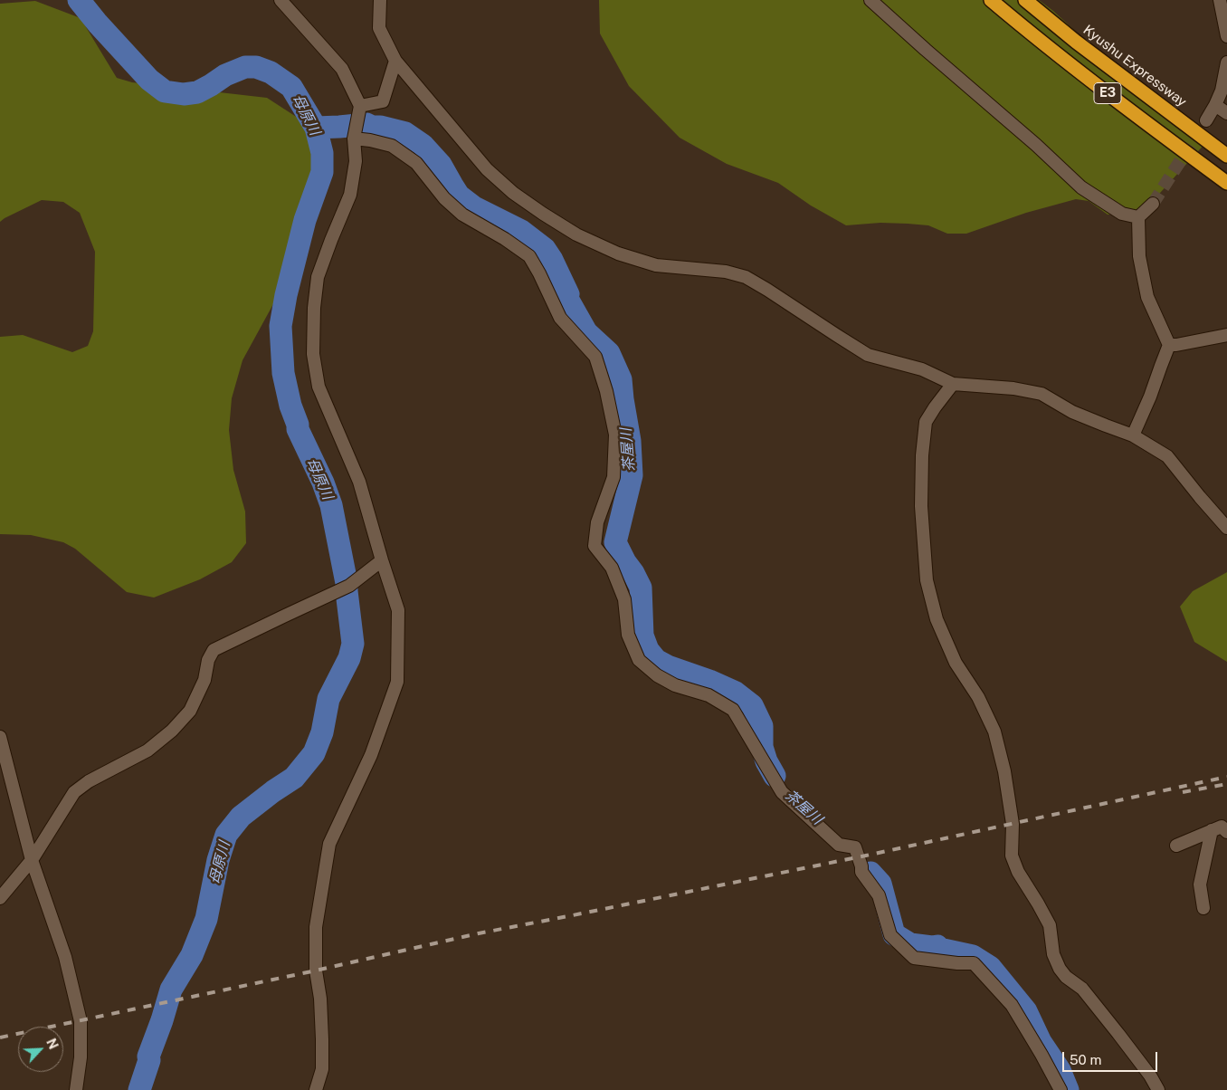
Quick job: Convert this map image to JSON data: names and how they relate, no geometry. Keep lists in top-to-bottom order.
{
  "streets": {
    "highway": ["Kyushu Expressway", "E3"]
  },
  "water": ["母原川", "茶屋川"],
  "scale_bar": "50 m",
  "north": "top right"
}
